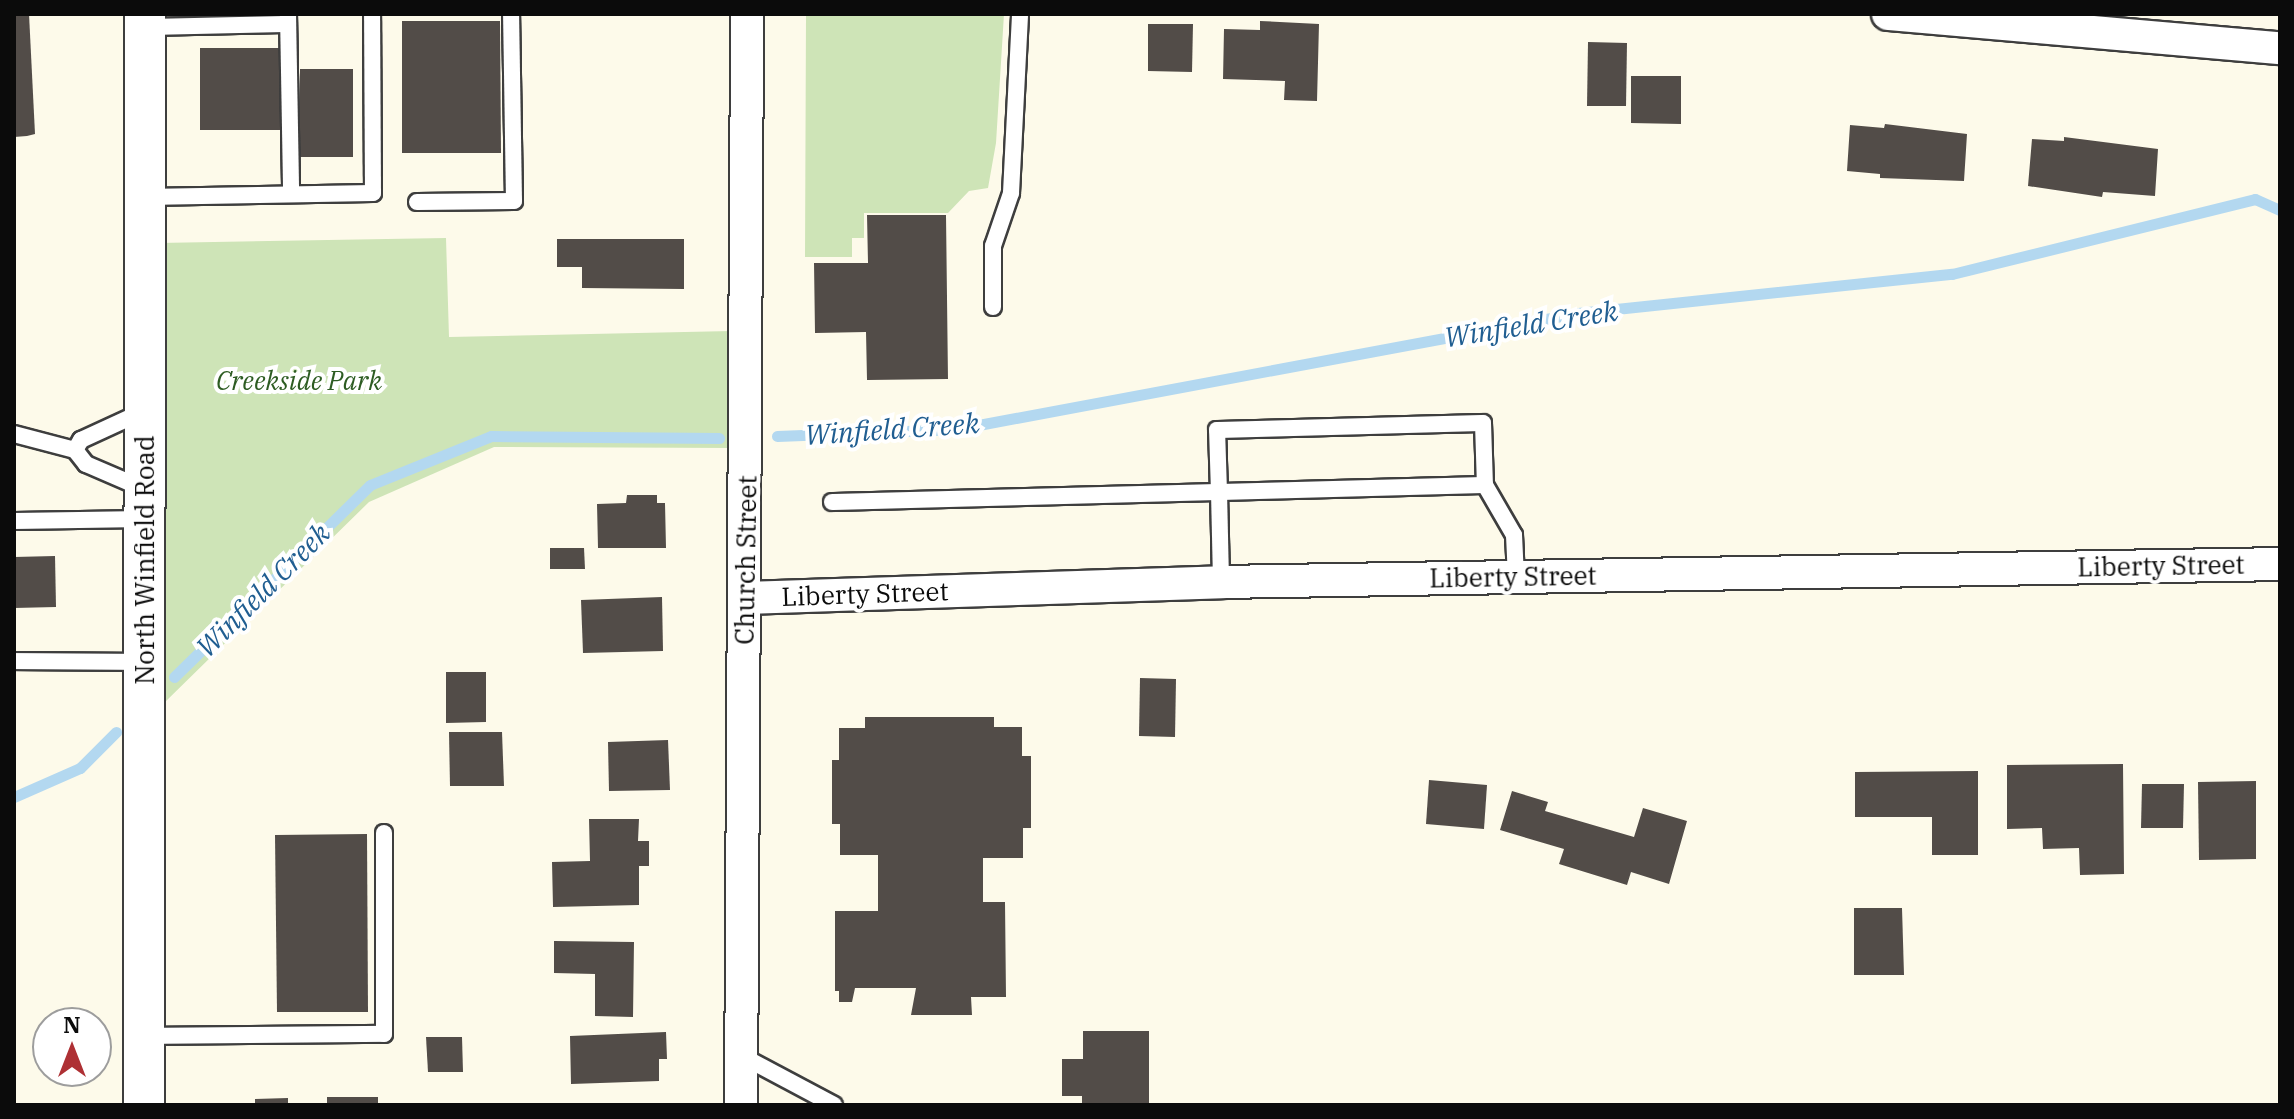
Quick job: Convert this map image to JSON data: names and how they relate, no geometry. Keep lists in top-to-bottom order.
{
  "streets": {
    "street": ["North Winfield Road", "Church Street", "Liberty Street"]
  },
  "crossings": [
    ["Church Street", "Liberty Street"]
  ],
  "water": ["Winfield Creek"],
  "parks": ["Creekside Park"],
  "north": "top"
}
